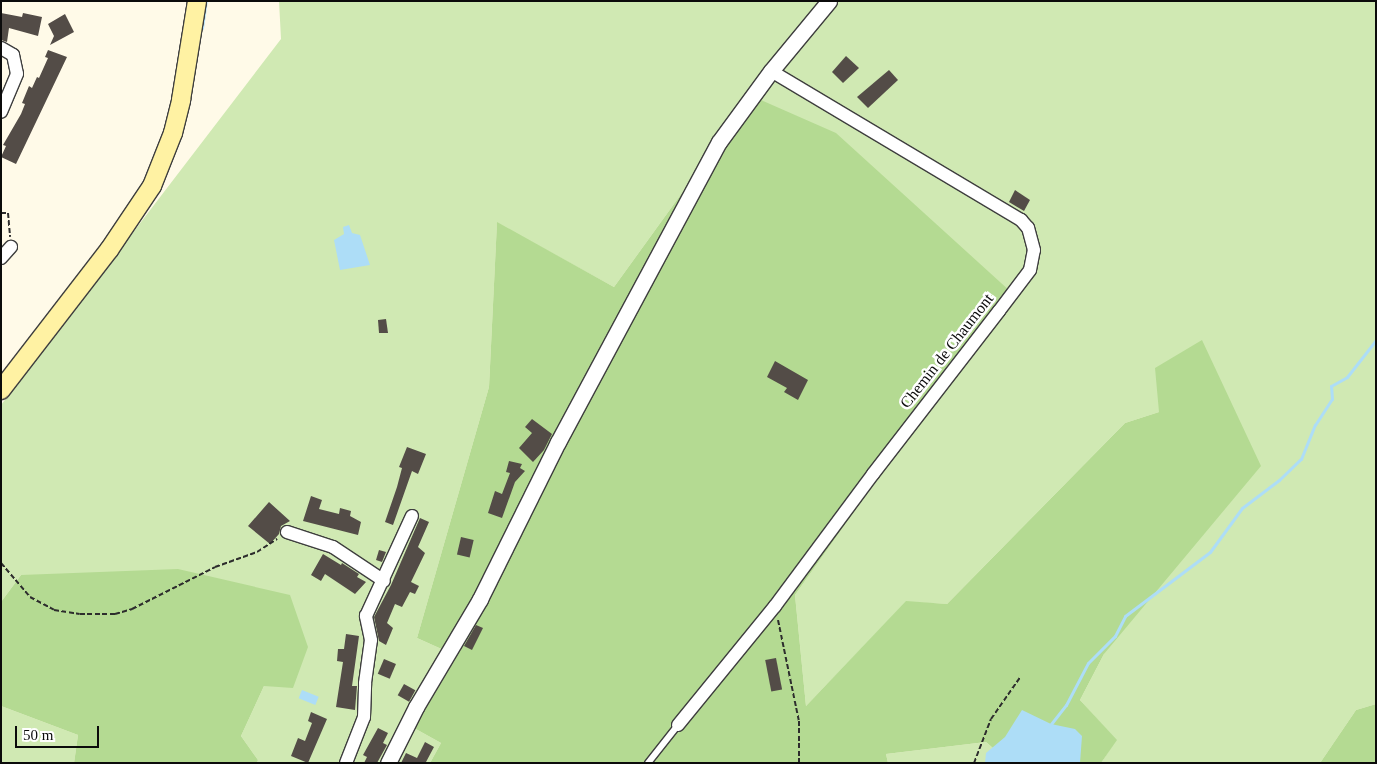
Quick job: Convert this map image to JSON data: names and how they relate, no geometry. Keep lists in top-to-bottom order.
{
  "streets": {
    "street": ["Chemin de Chaumont"]
  },
  "scale_bar": "50 m"
}
